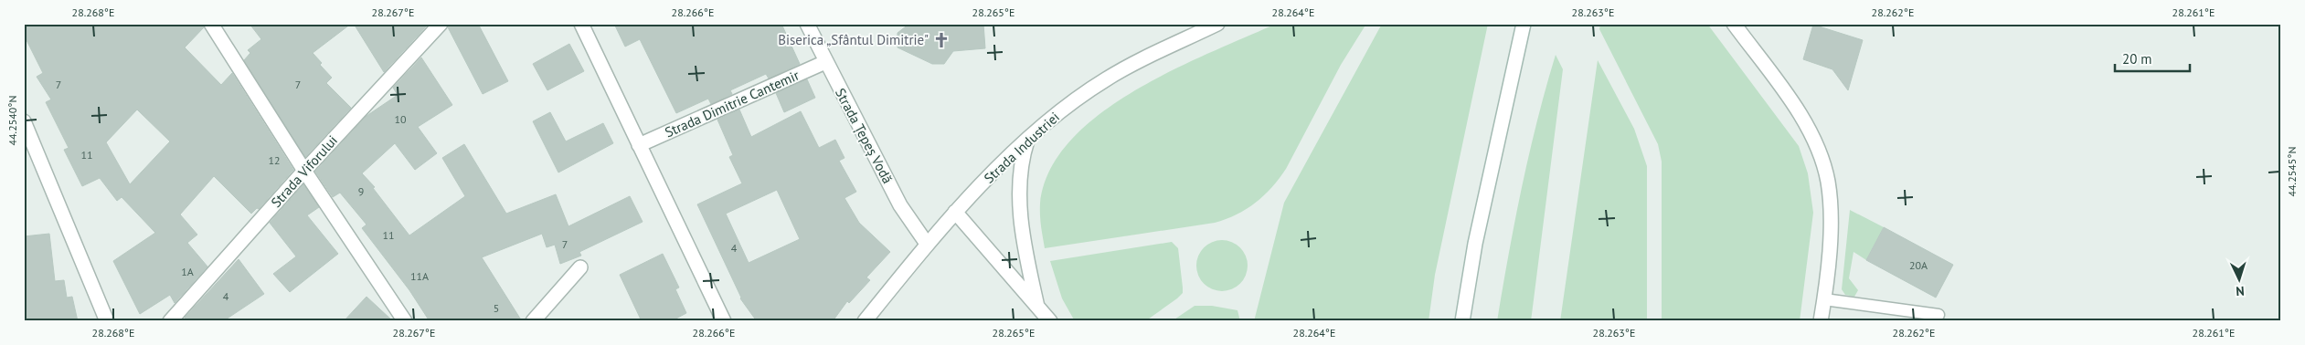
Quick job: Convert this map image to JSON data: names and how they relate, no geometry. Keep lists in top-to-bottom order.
{
  "streets": {
    "street": [
      "Strada Dimitrie Cantemir",
      "Strada Țepeș Vodă",
      "Strada Industriei",
      "Strada Viforului"
    ]
  },
  "crossings": [
    ["Strada Dimitrie Cantemir", "Strada Țepeș Vodă"],
    ["Strada Țepeș Vodă", "Strada Industriei"]
  ],
  "places": {
    "church": ["Biserica „Sfântul Dimitrie\""]
  },
  "house_numbers": [
    "7",
    "7",
    "10",
    "11",
    "12",
    "9",
    "11",
    "7",
    "4",
    "20A",
    "1A",
    "11A",
    "4",
    "5"
  ],
  "scale_bar": "20 m",
  "north": "bottom",
  "coordinates": [
    "28.268°E",
    "28.267°E",
    "28.266°E",
    "28.265°E",
    "28.264°E",
    "28.263°E",
    "28.262°E",
    "28.261°E",
    "44.2540°N",
    "44.2545°N"
  ]
}
